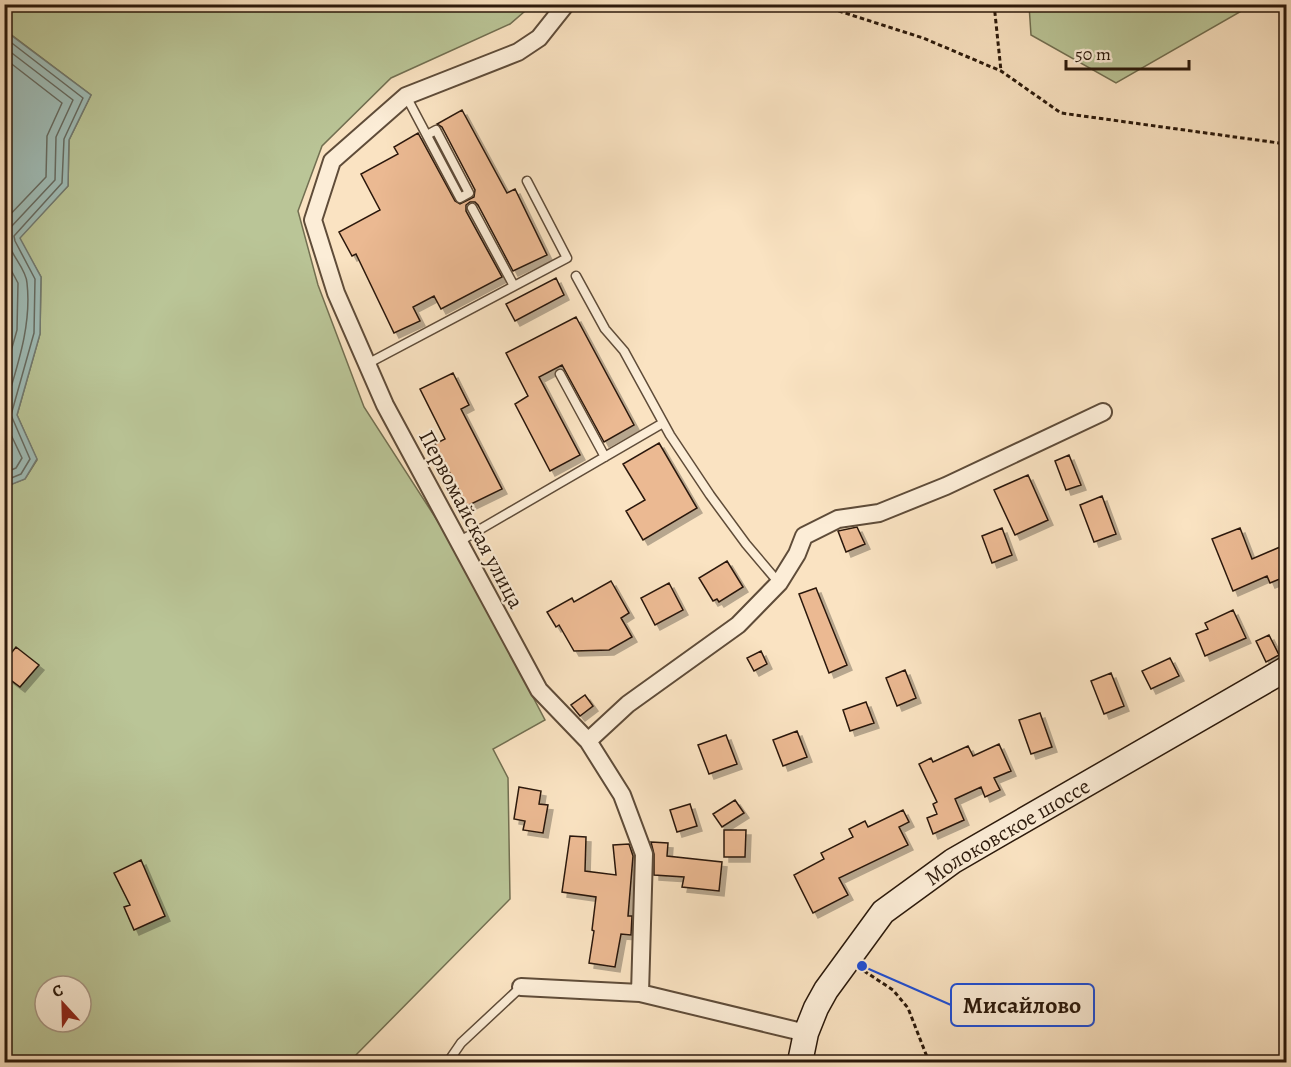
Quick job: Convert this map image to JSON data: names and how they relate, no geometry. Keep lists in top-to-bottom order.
{
  "streets": {
    "main road": ["Молоковское шоссе"],
    "street": ["Первомайская улица"]
  },
  "places": ["Мисайлово"],
  "scale_bar": "50 m",
  "north": "top"
}
